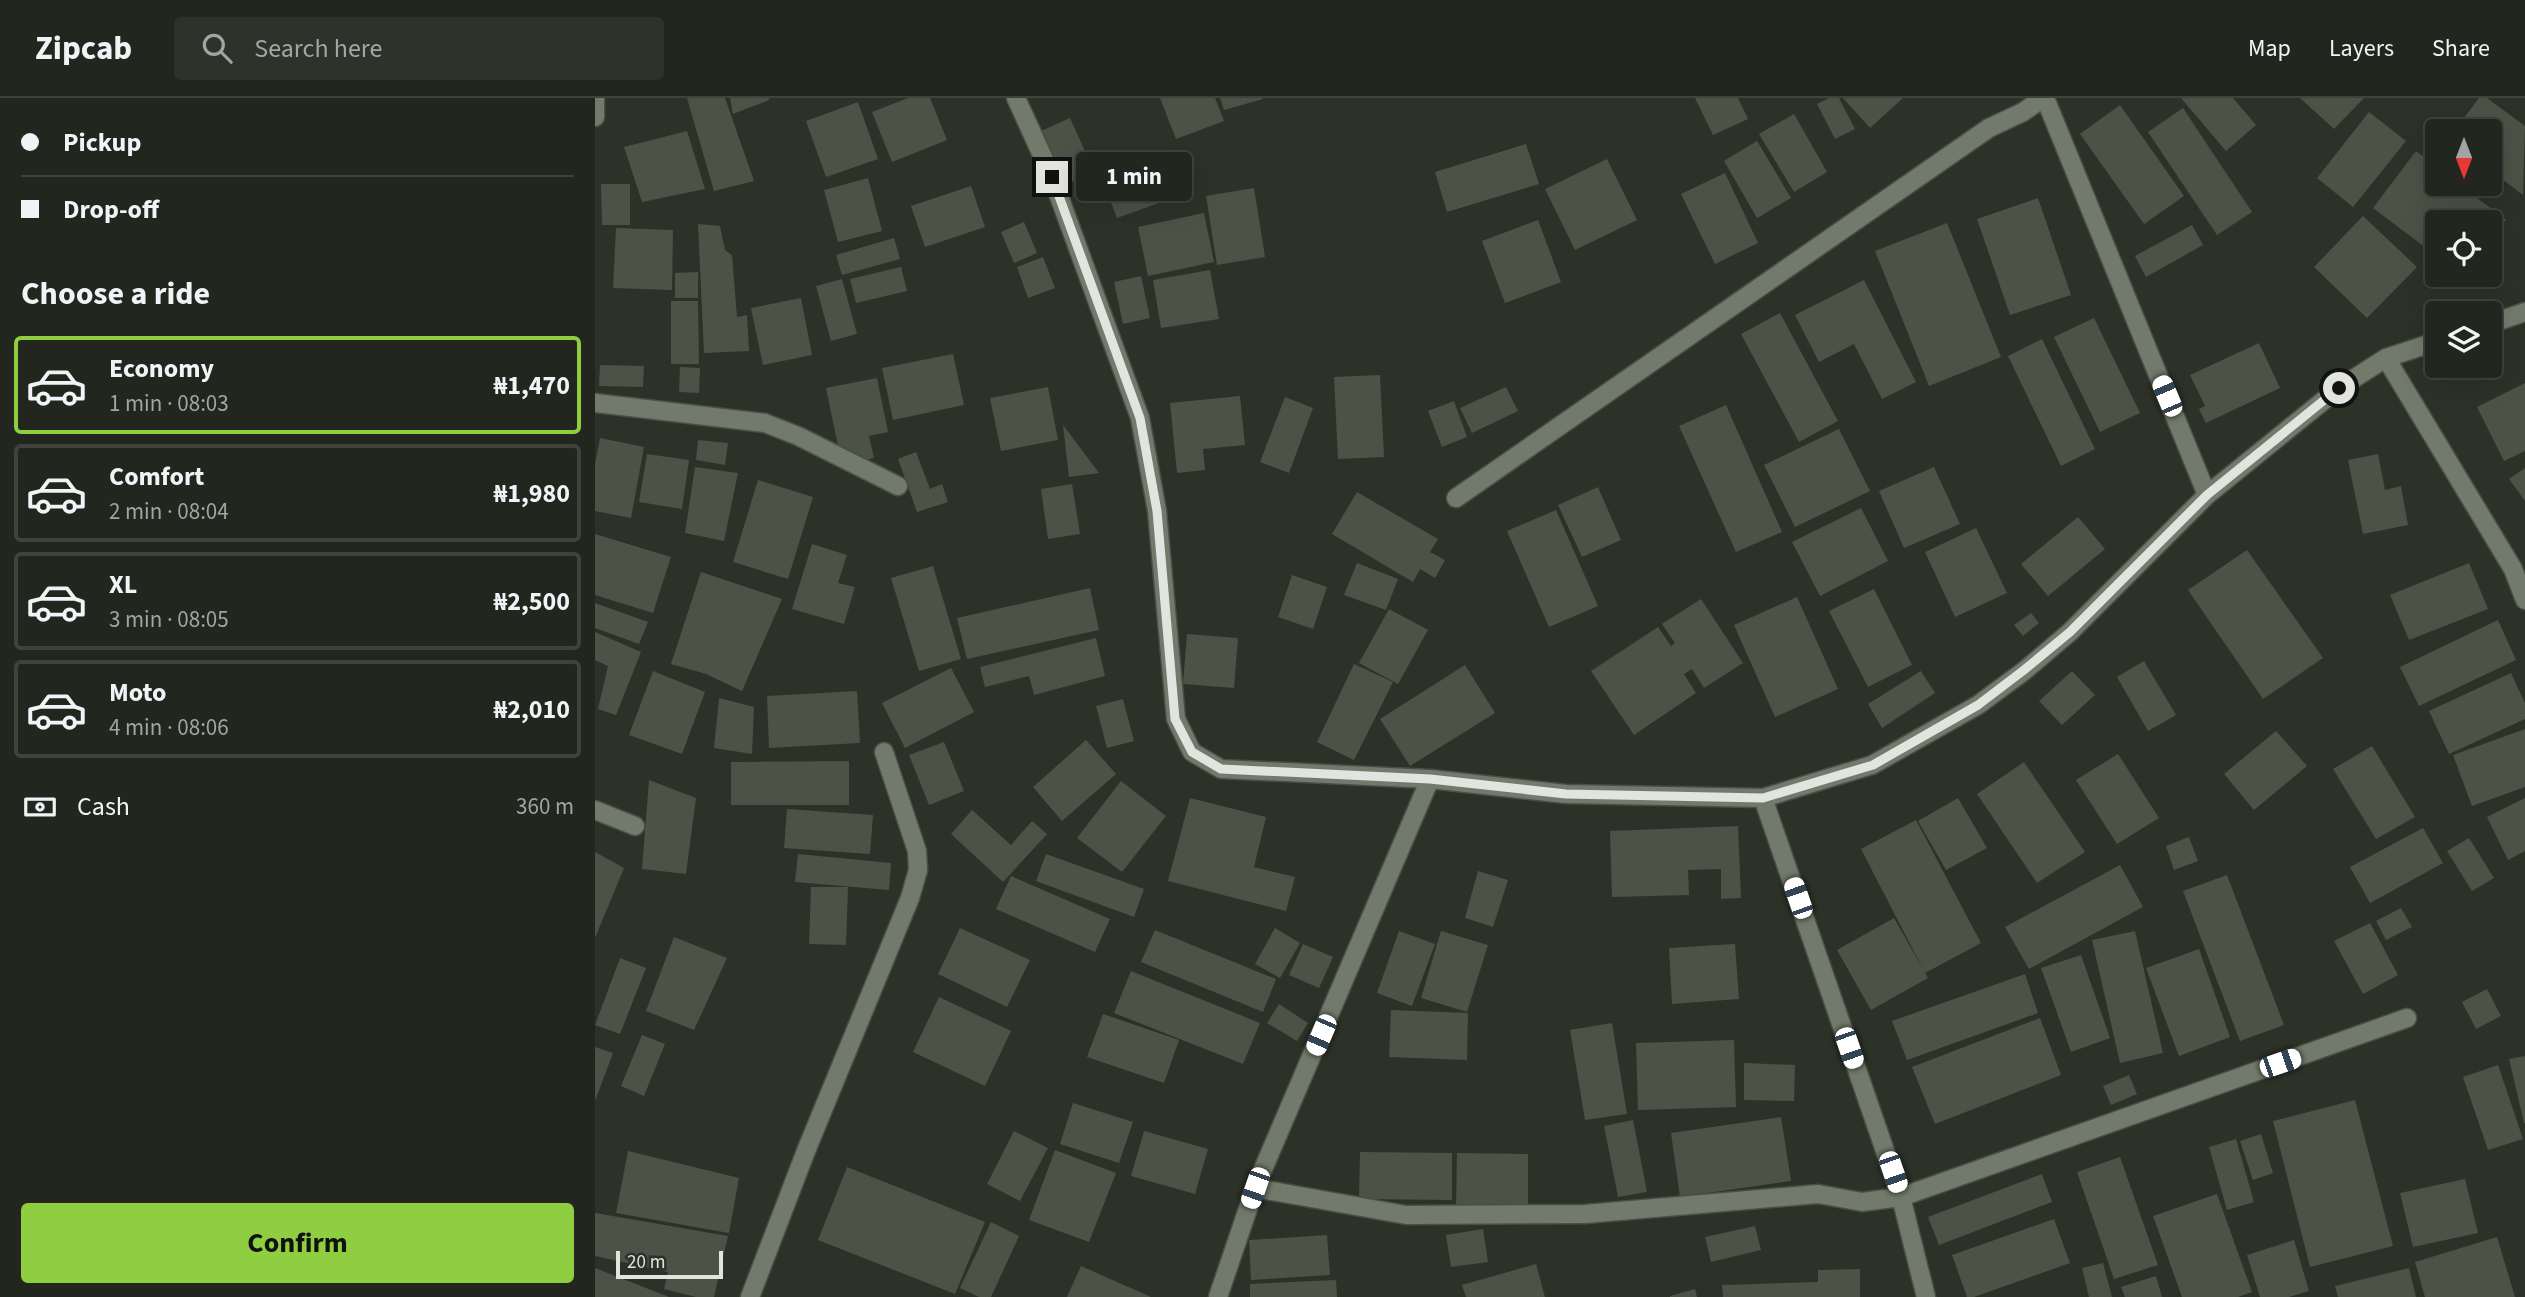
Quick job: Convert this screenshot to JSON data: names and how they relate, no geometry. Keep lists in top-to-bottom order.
{
  "scale_bar": "20 m",
  "north": "bottom",
  "page": {
    "header": "Zipcab",
    "search": "Search here",
    "nav": ["Map", "Layers", "Share"],
    "banner": ["Pickup", "Drop-off"],
    "bubble": "1 min",
    "heading": "Choose a ride",
    "list": [
      {
        "name": "Economy",
        "note": "1 min · 08:03",
        "value": "₦1,470"
      },
      {
        "name": "Comfort",
        "note": "2 min · 08:04",
        "value": "₦1,980"
      },
      {
        "name": "XL",
        "note": "3 min · 08:05",
        "value": "₦2,500"
      },
      {
        "name": "Moto",
        "note": "4 min · 08:06",
        "value": "₦2,010"
      }
    ],
    "pay": ["Cash", "360 m"],
    "buttons": "Confirm",
    "scale": "20 m"
  }
}
